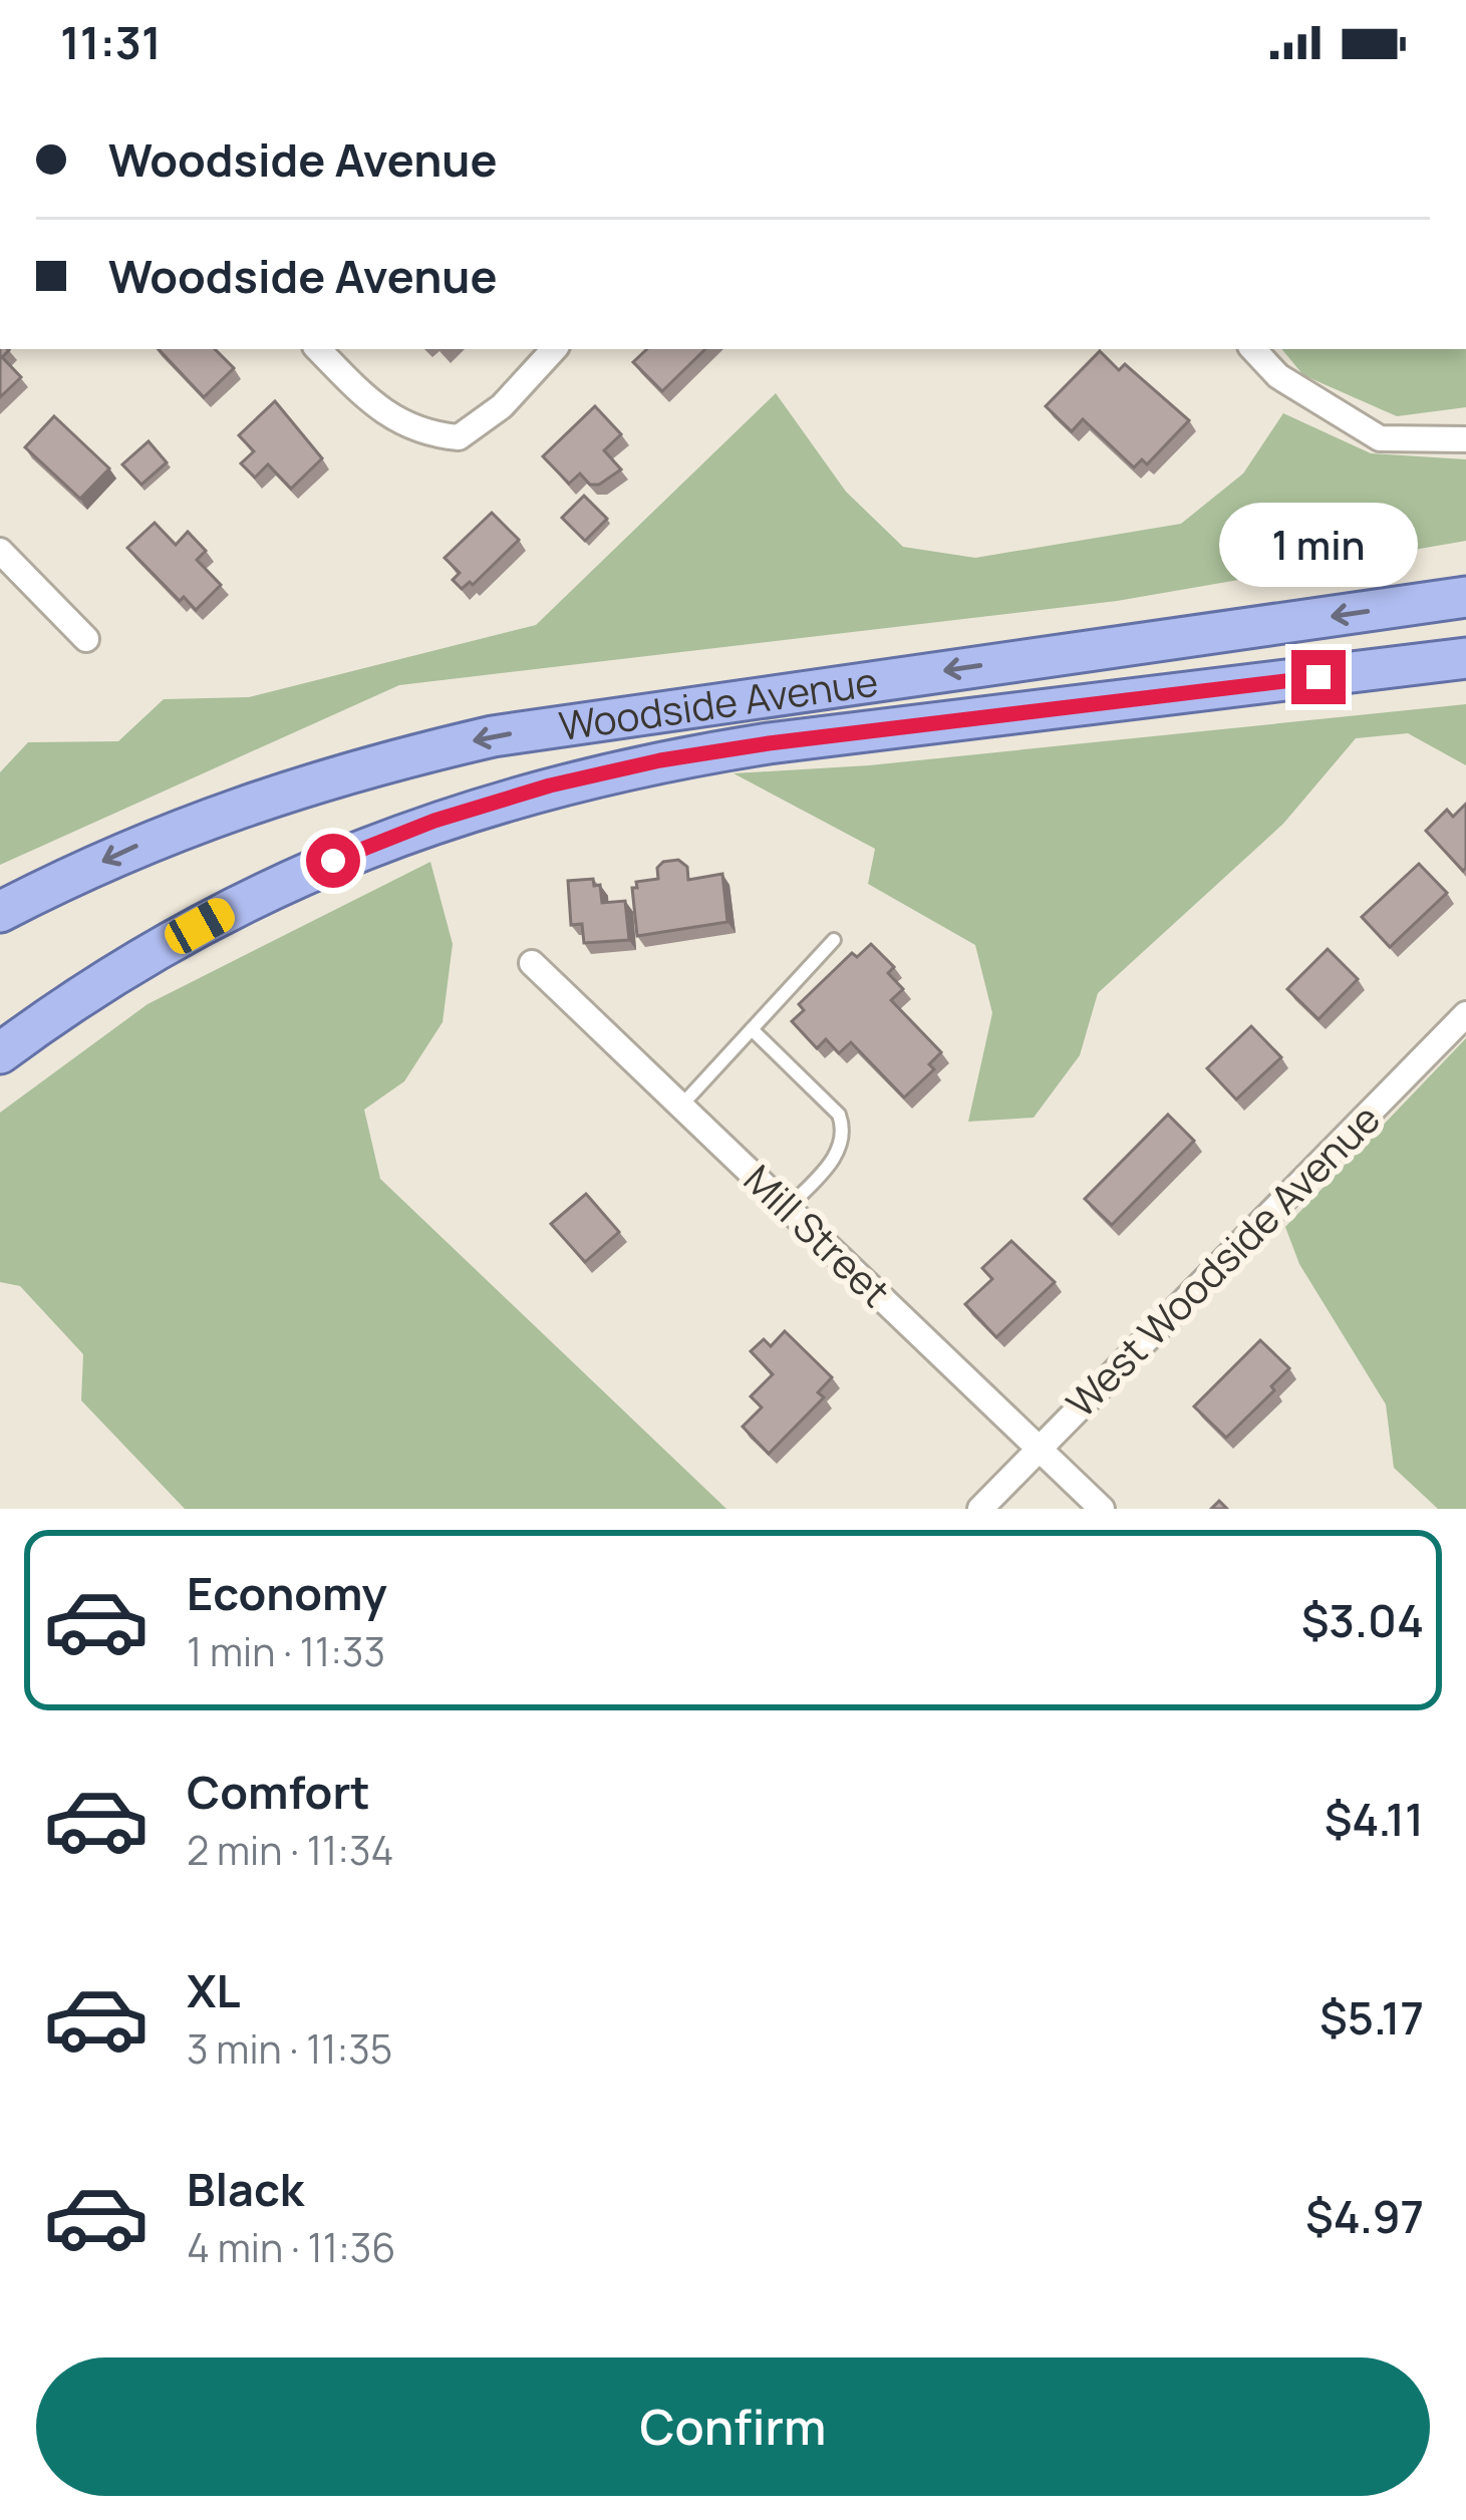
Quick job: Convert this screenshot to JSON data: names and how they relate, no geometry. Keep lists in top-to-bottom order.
{
  "streets": {
    "main road": ["Woodside Avenue"],
    "street": ["Mill Street", "West Woodside Avenue"]
  },
  "crossings": [
    ["Mill Street", "West Woodside Avenue"]
  ],
  "page": {
    "status": "11:31",
    "banner": ["Woodside Avenue", "Woodside Avenue"],
    "bubble": "1 min",
    "list": [
      {
        "name": "Economy",
        "note": "1 min · 11:33",
        "value": "$3.04"
      },
      {
        "name": "Comfort",
        "note": "2 min · 11:34",
        "value": "$4.11"
      },
      {
        "name": "XL",
        "note": "3 min · 11:35",
        "value": "$5.17"
      },
      {
        "name": "Black",
        "note": "4 min · 11:36",
        "value": "$4.97"
      }
    ],
    "buttons": "Confirm"
  }
}
